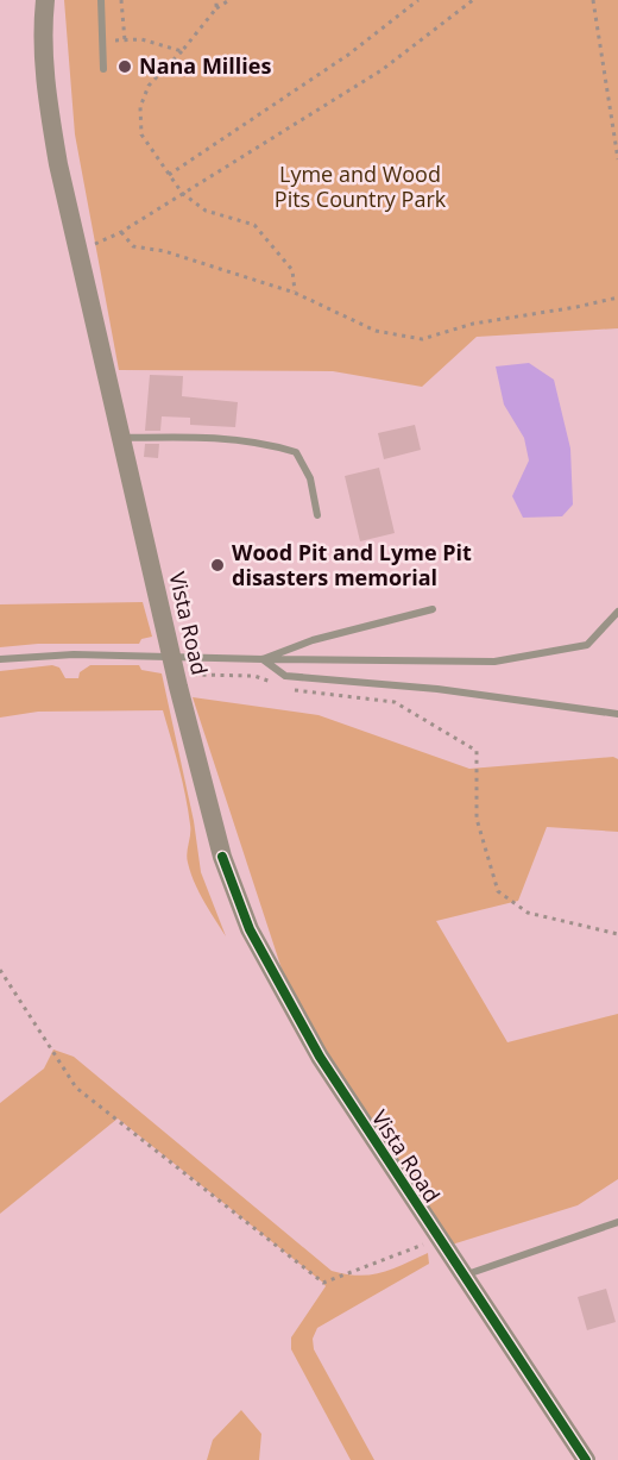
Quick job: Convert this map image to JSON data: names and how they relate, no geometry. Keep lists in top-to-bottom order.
{
  "streets": {
    "main road": ["Vista Road"]
  },
  "parks": ["Lyme and Wood Pits Country Park"],
  "places": ["Nana Millies", "Wood Pit and Lyme Pit disasters memorial"]
}
